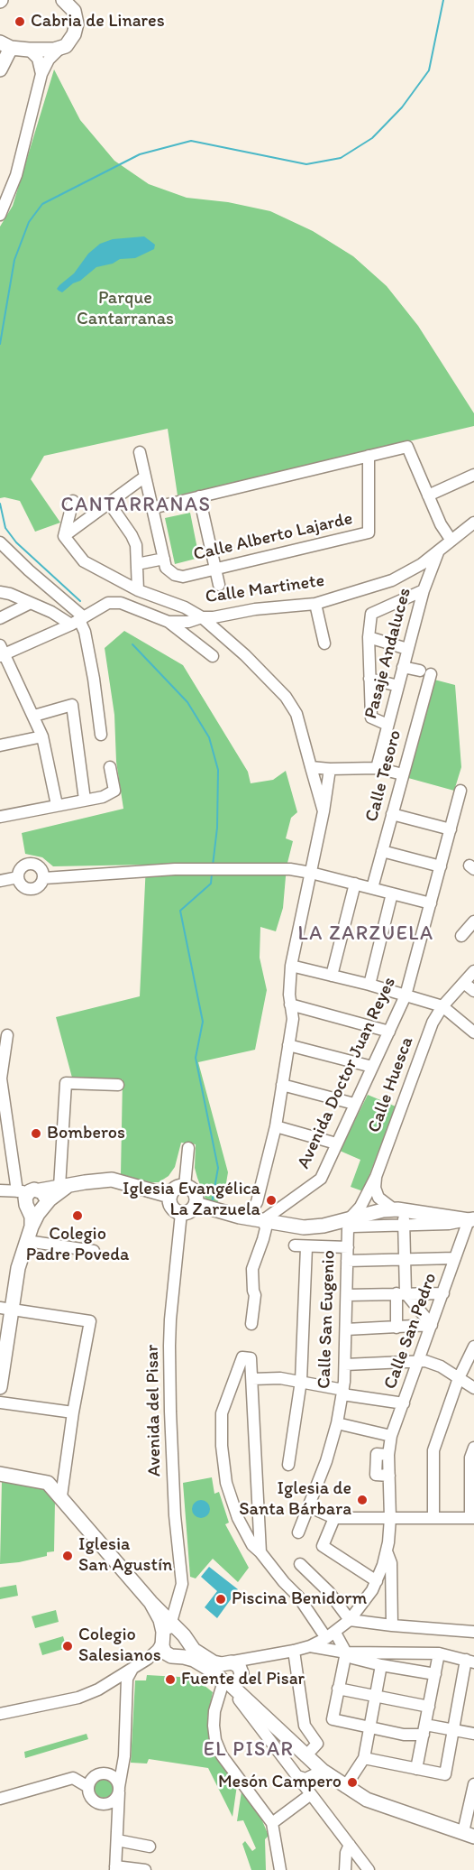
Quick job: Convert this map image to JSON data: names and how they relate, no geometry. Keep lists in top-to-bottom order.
{
  "streets": {
    "street": [
      "Calle Alberto Lajarde",
      "Calle Martinete",
      "Pasaje Andaluces",
      "Calle Tesoro",
      "Avenida Doctor Juan Reyes",
      "Calle Huesca",
      "Calle San Eugenio",
      "Calle San Pedro",
      "Avenida del Pisar"
    ]
  },
  "crossings": [
    ["Calle Martinete", "Pasaje Andaluces"],
    ["Pasaje Andaluces", "Calle Tesoro"],
    ["Calle Huesca", "Calle San Eugenio"]
  ],
  "districts": ["CANTARRANAS", "LA ZARZUELA", "EL PISAR"],
  "parks": ["Parque Cantarranas"],
  "places": [
    "Cabria de Linares",
    "Bomberos",
    "Iglesia Evangélica La Zarzuela",
    "Colegio Padre Poveda",
    "Iglesia de Santa Bárbara",
    "Iglesia San Agustín",
    "Piscina Benidorm",
    "Colegio Salesianos",
    "Fuente del Pisar",
    "Mesón Campero"
  ]
}
